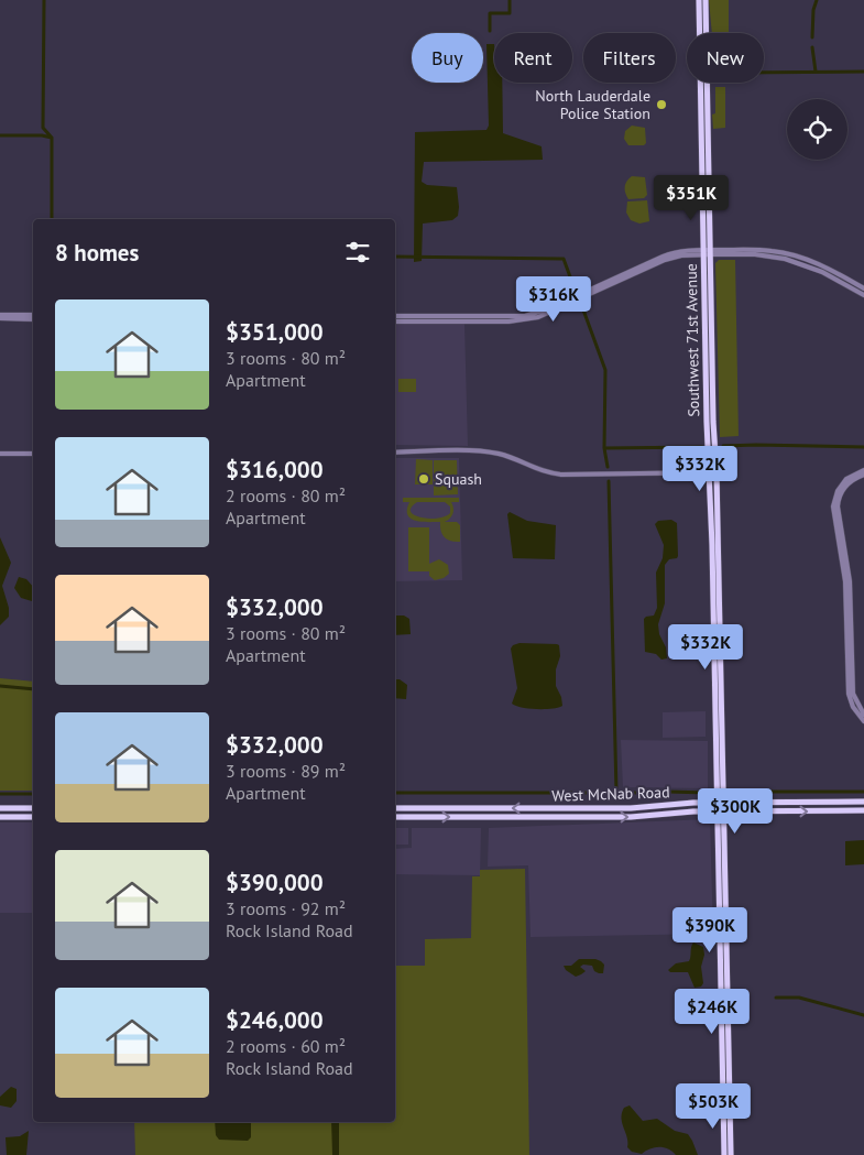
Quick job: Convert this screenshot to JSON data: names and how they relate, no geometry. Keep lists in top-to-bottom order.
{
  "streets": {
    "main road": ["Southwest 71st Avenue", "West McNab Road"]
  },
  "crossings": [
    ["Southwest 71st Avenue", "West McNab Road"]
  ],
  "places": ["North Lauderdale Police Station", "Squash"],
  "page": {
    "chip": [
      "Buy",
      "Rent",
      "Filters",
      "New"
    ],
    "price": [
      "$351K",
      "$316K",
      "$332K",
      "$332K",
      "$300K",
      "$390K",
      "$246K",
      "$503K"
    ],
    "heading": "8 homes",
    "list": [
      {
        "name": "$351,000",
        "note": "3 rooms · 80 m² · Apartment"
      },
      {
        "name": "$316,000",
        "note": "2 rooms · 80 m² · Apartment"
      },
      {
        "name": "$332,000",
        "note": "3 rooms · 80 m² · Apartment"
      },
      {
        "name": "$332,000",
        "note": "3 rooms · 89 m² · Apartment"
      },
      {
        "name": "$390,000",
        "note": "3 rooms · 92 m² · Rock Island Road"
      },
      {
        "name": "$246,000",
        "note": "2 rooms · 60 m² · Rock Island Road"
      }
    ]
  }
}
